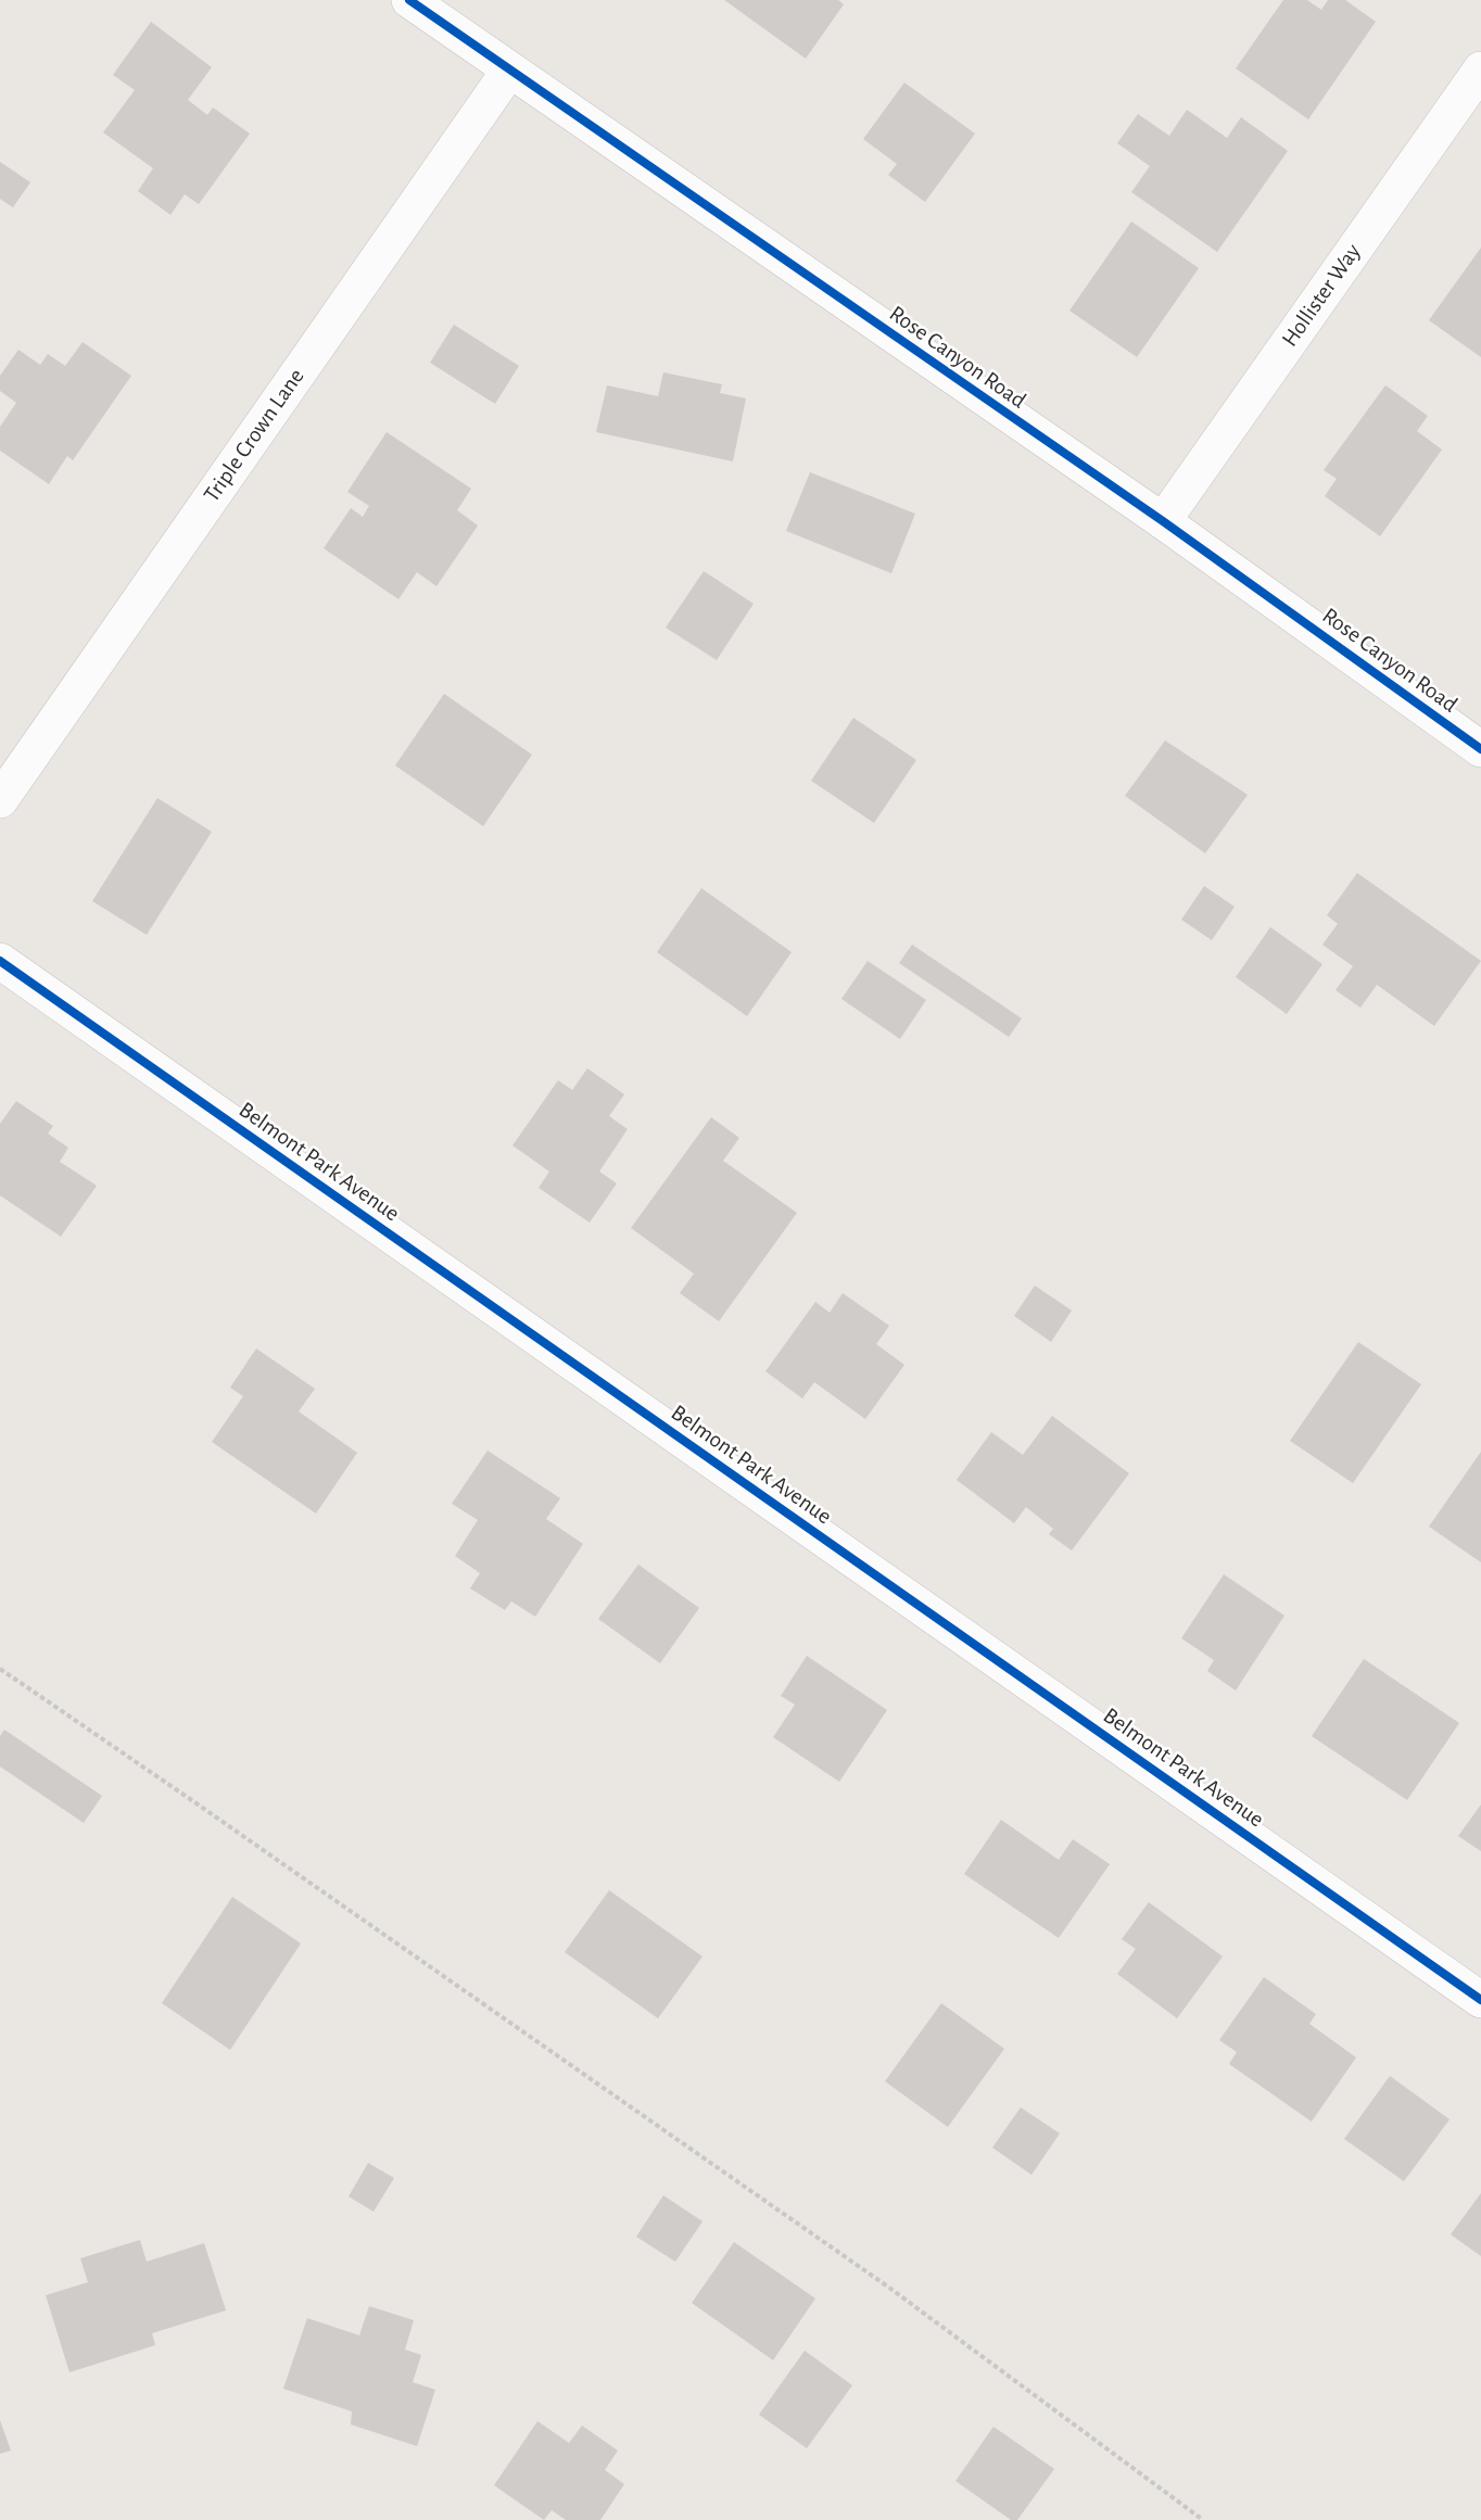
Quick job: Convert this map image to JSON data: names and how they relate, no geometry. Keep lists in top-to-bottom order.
{
  "streets": {
    "street": [
      "Hollister Way",
      "Rose Canyon Road",
      "Triple Crown Lane",
      "Belmont Park Avenue"
    ]
  },
  "crossings": [
    ["Hollister Way", "Rose Canyon Road"],
    ["Rose Canyon Road", "Triple Crown Lane"]
  ]
}
